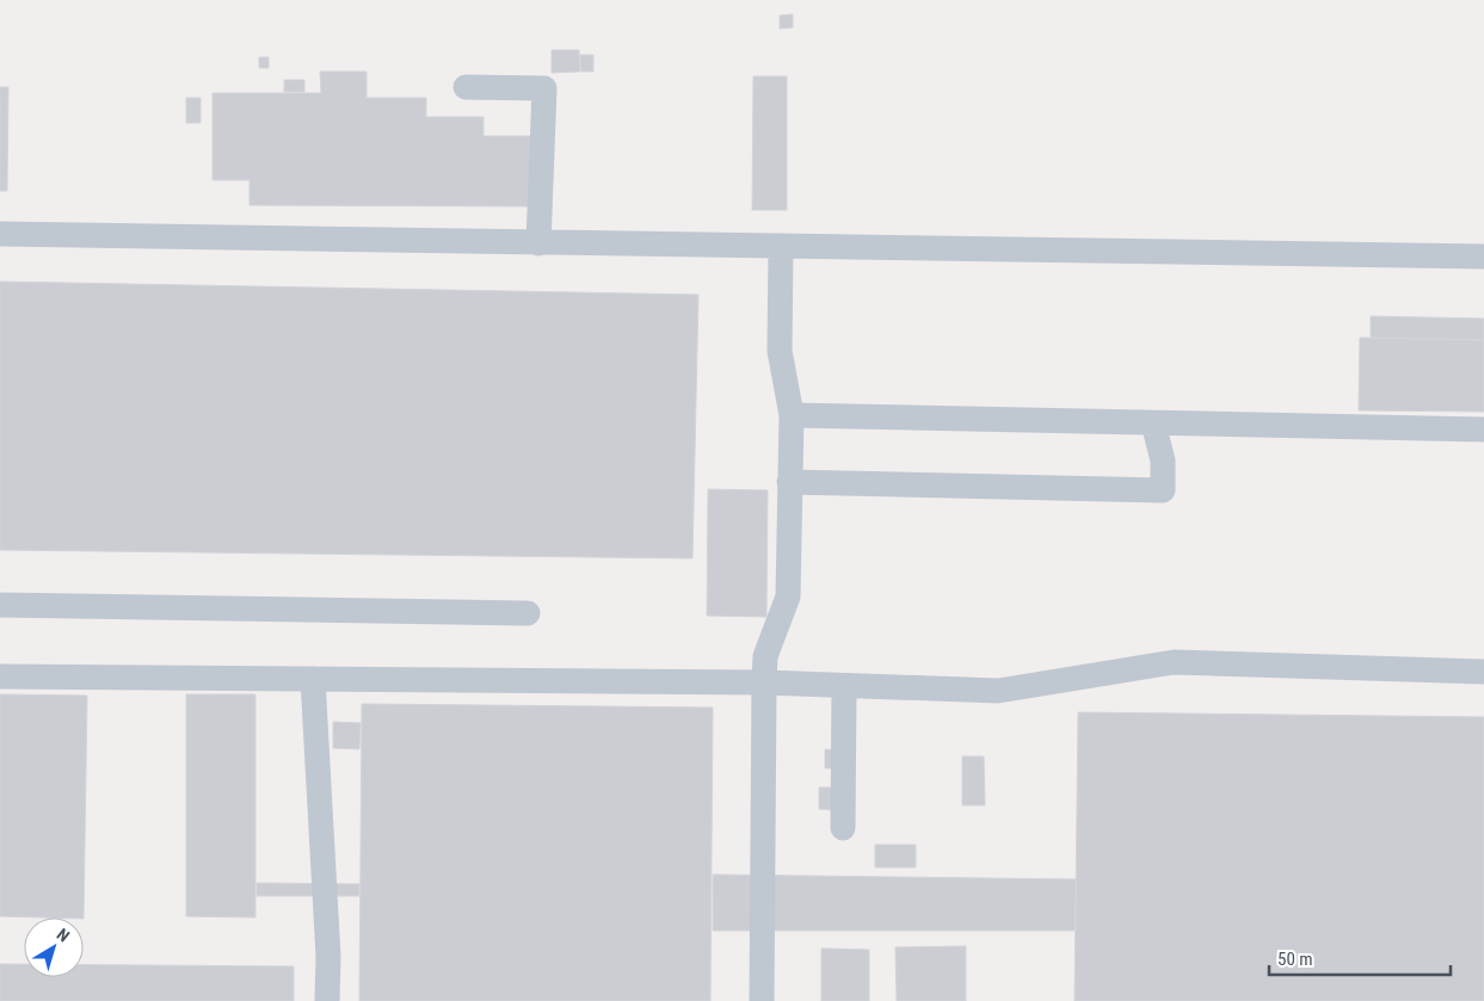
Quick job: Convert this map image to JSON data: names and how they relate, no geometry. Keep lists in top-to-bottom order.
{
  "scale_bar": "50 m",
  "north": "top right"
}
